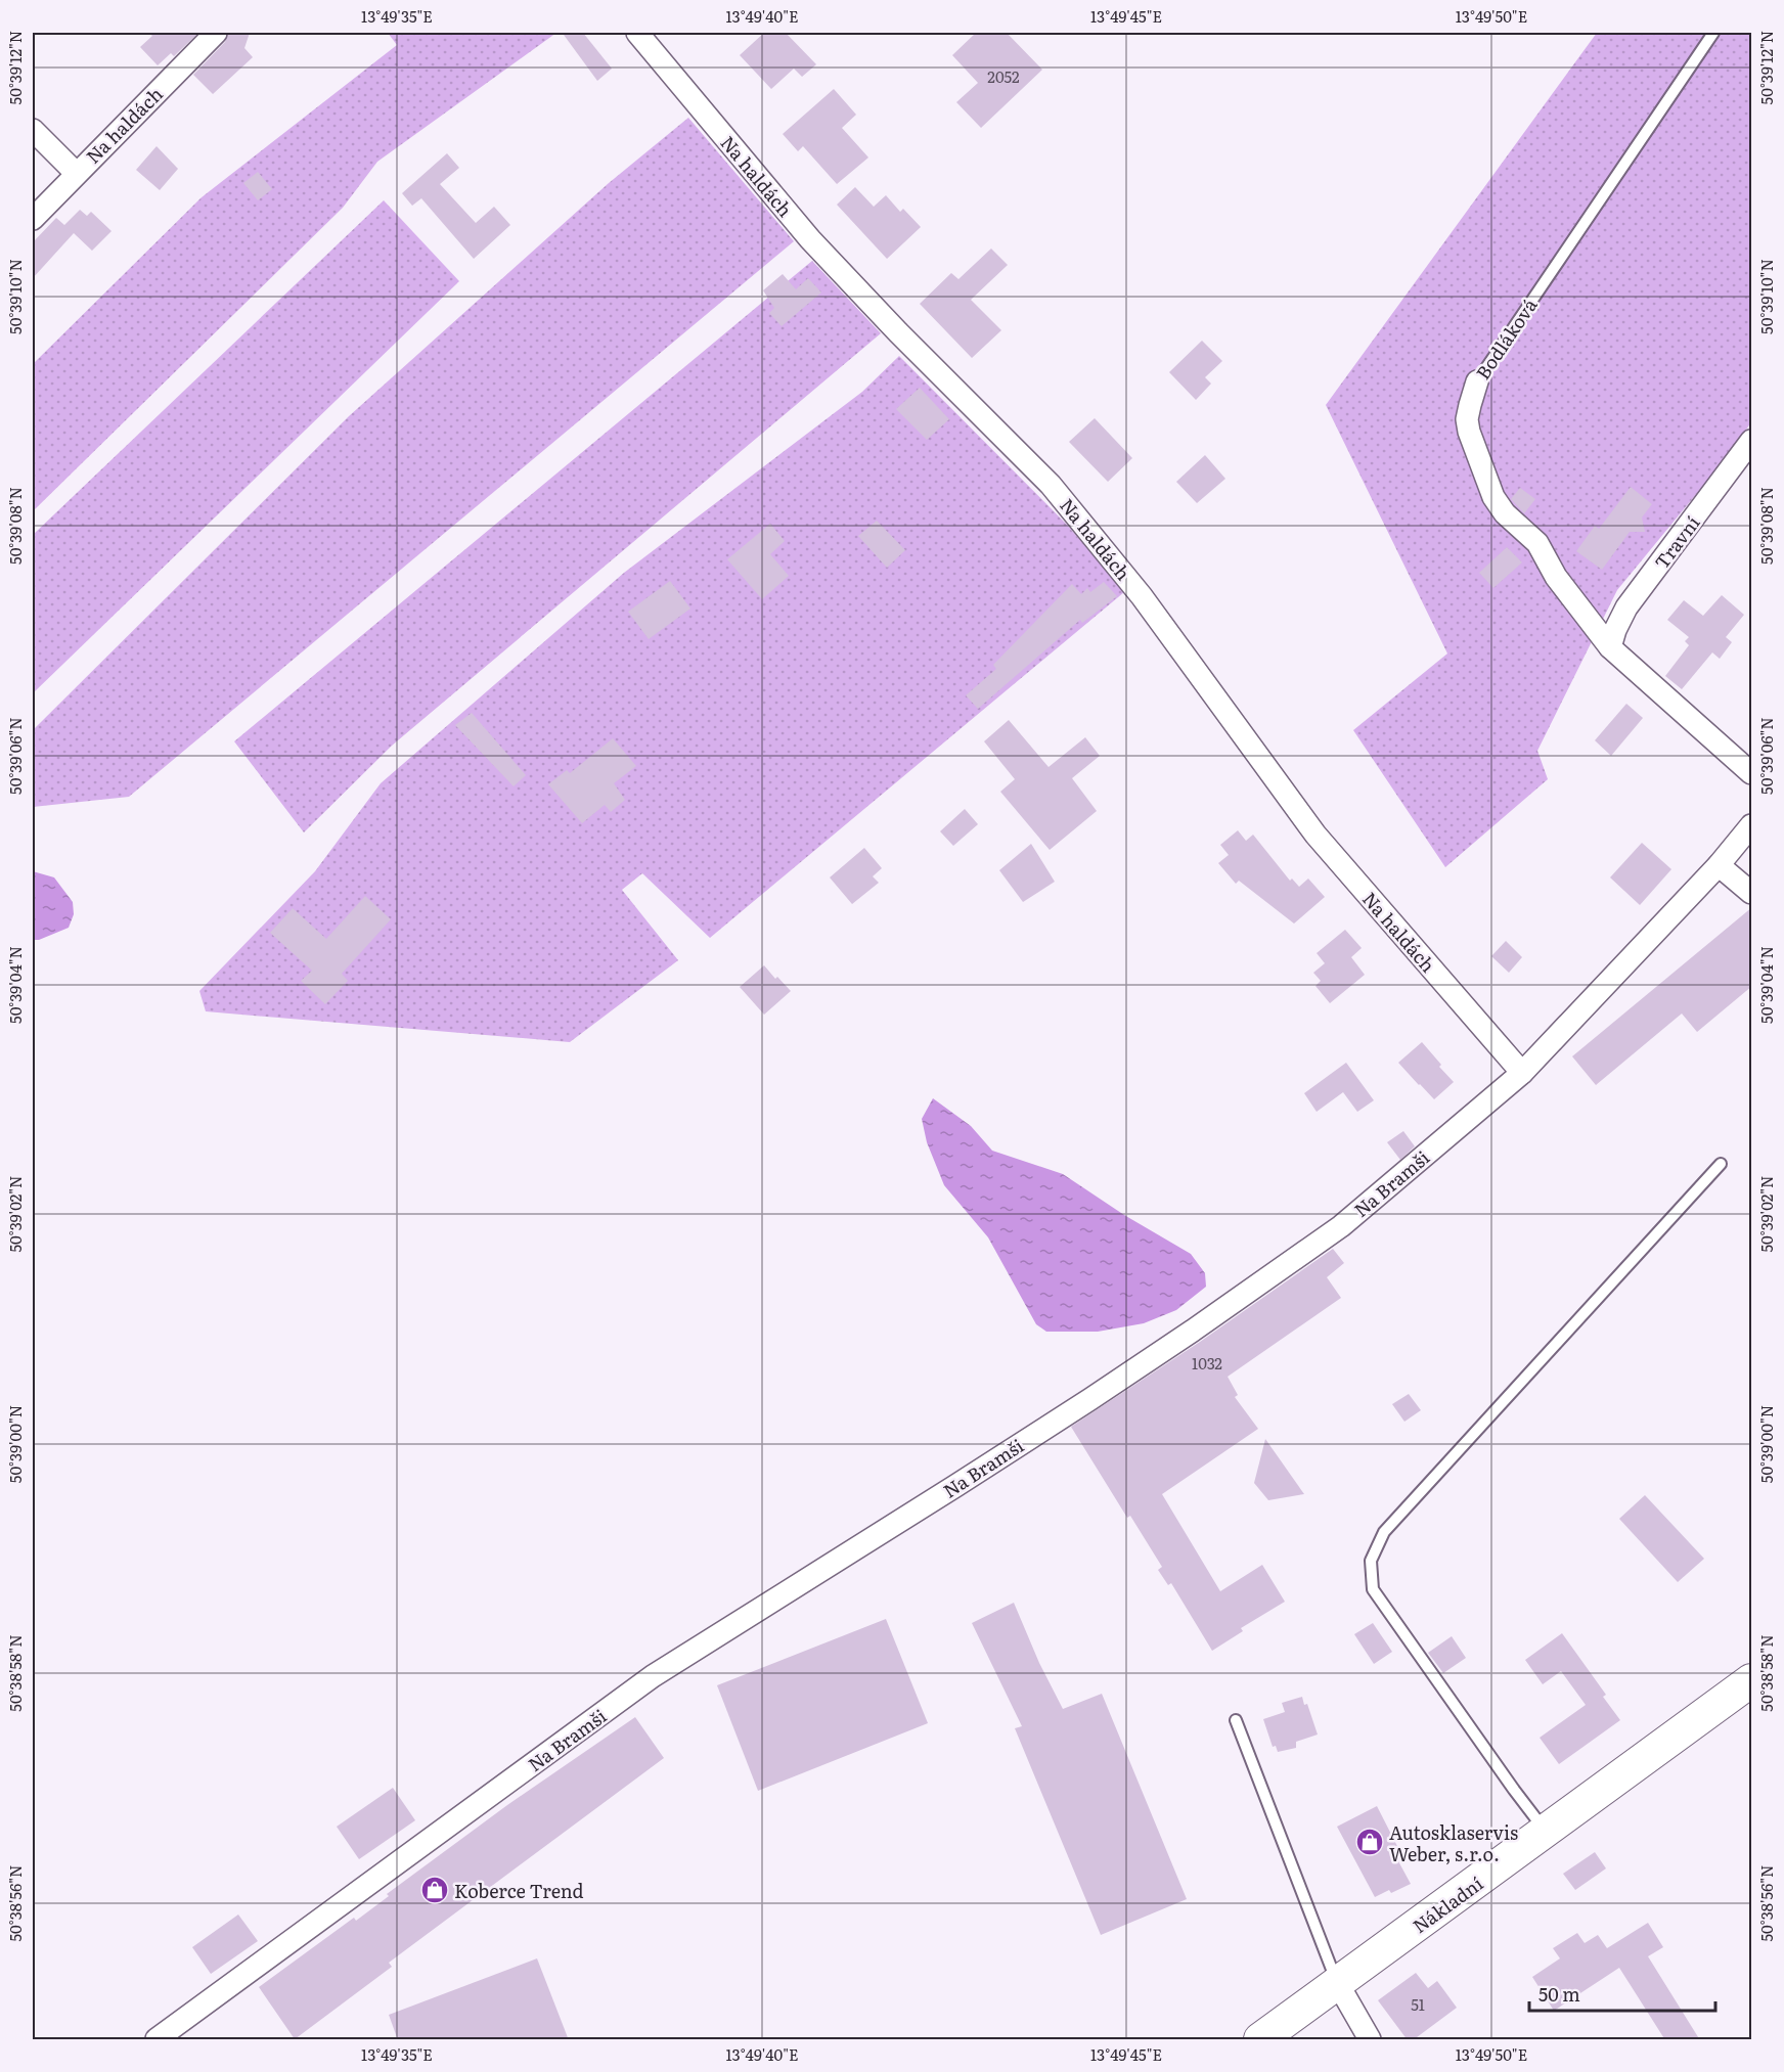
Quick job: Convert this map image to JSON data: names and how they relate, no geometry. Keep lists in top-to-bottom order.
{
  "streets": {
    "main road": ["Nákladní"],
    "street": [
      "Na haldách",
      "Bodláková",
      "Travní",
      "Na Bramši"
    ]
  },
  "crossings": [
    ["Na haldách", "Na Bramši"],
    ["Bodláková", "Travní"]
  ],
  "places": {
    "shop": ["Autosklaservis Weber, s.r.o.", "Koberce Trend"]
  },
  "house_numbers": ["2052", "1032", "51"],
  "scale_bar": "50 m",
  "coordinates": [
    "13°49'35\"E",
    "13°49'40\"E",
    "13°49'45\"E",
    "13°49'50\"E",
    "50°39'12\"N",
    "50°39'10\"N",
    "50°39'08\"N",
    "50°39'06\"N",
    "50°39'04\"N",
    "50°39'02\"N",
    "50°39'00\"N",
    "50°38'58\"N",
    "50°38'56\"N"
  ]
}
